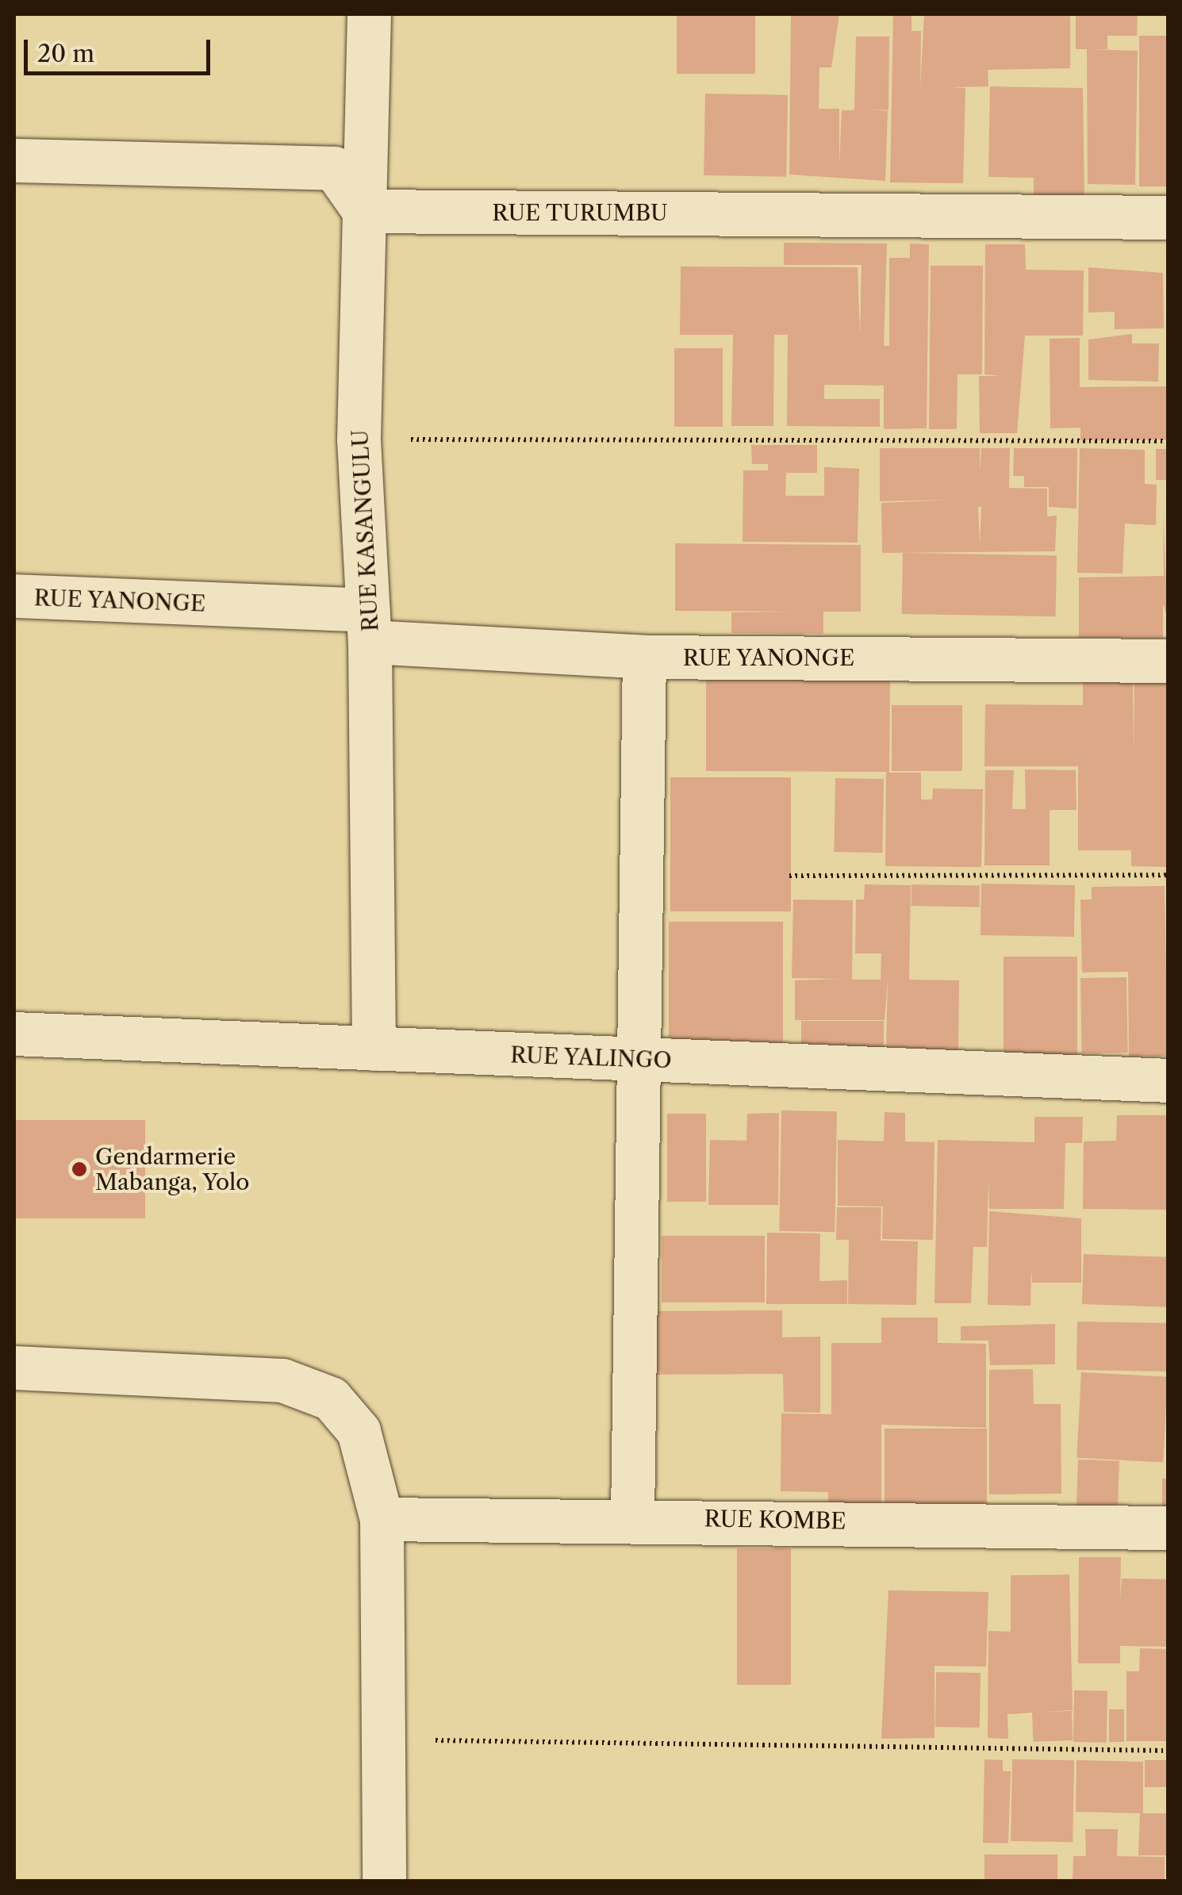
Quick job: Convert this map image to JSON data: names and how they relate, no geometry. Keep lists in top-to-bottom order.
{
  "streets": {
    "street": [
      "RUE TURUMBU",
      "RUE KASANGULU",
      "RUE YANONGE",
      "RUE YALINGO",
      "RUE KOMBE"
    ]
  },
  "crossings": [
    ["RUE TURUMBU", "RUE KASANGULU"],
    ["RUE KASANGULU", "RUE YANONGE"],
    ["RUE KASANGULU", "RUE YALINGO"]
  ],
  "places": ["Gendarmerie Mabanga, Yolo"],
  "scale_bar": "20 m"
}
